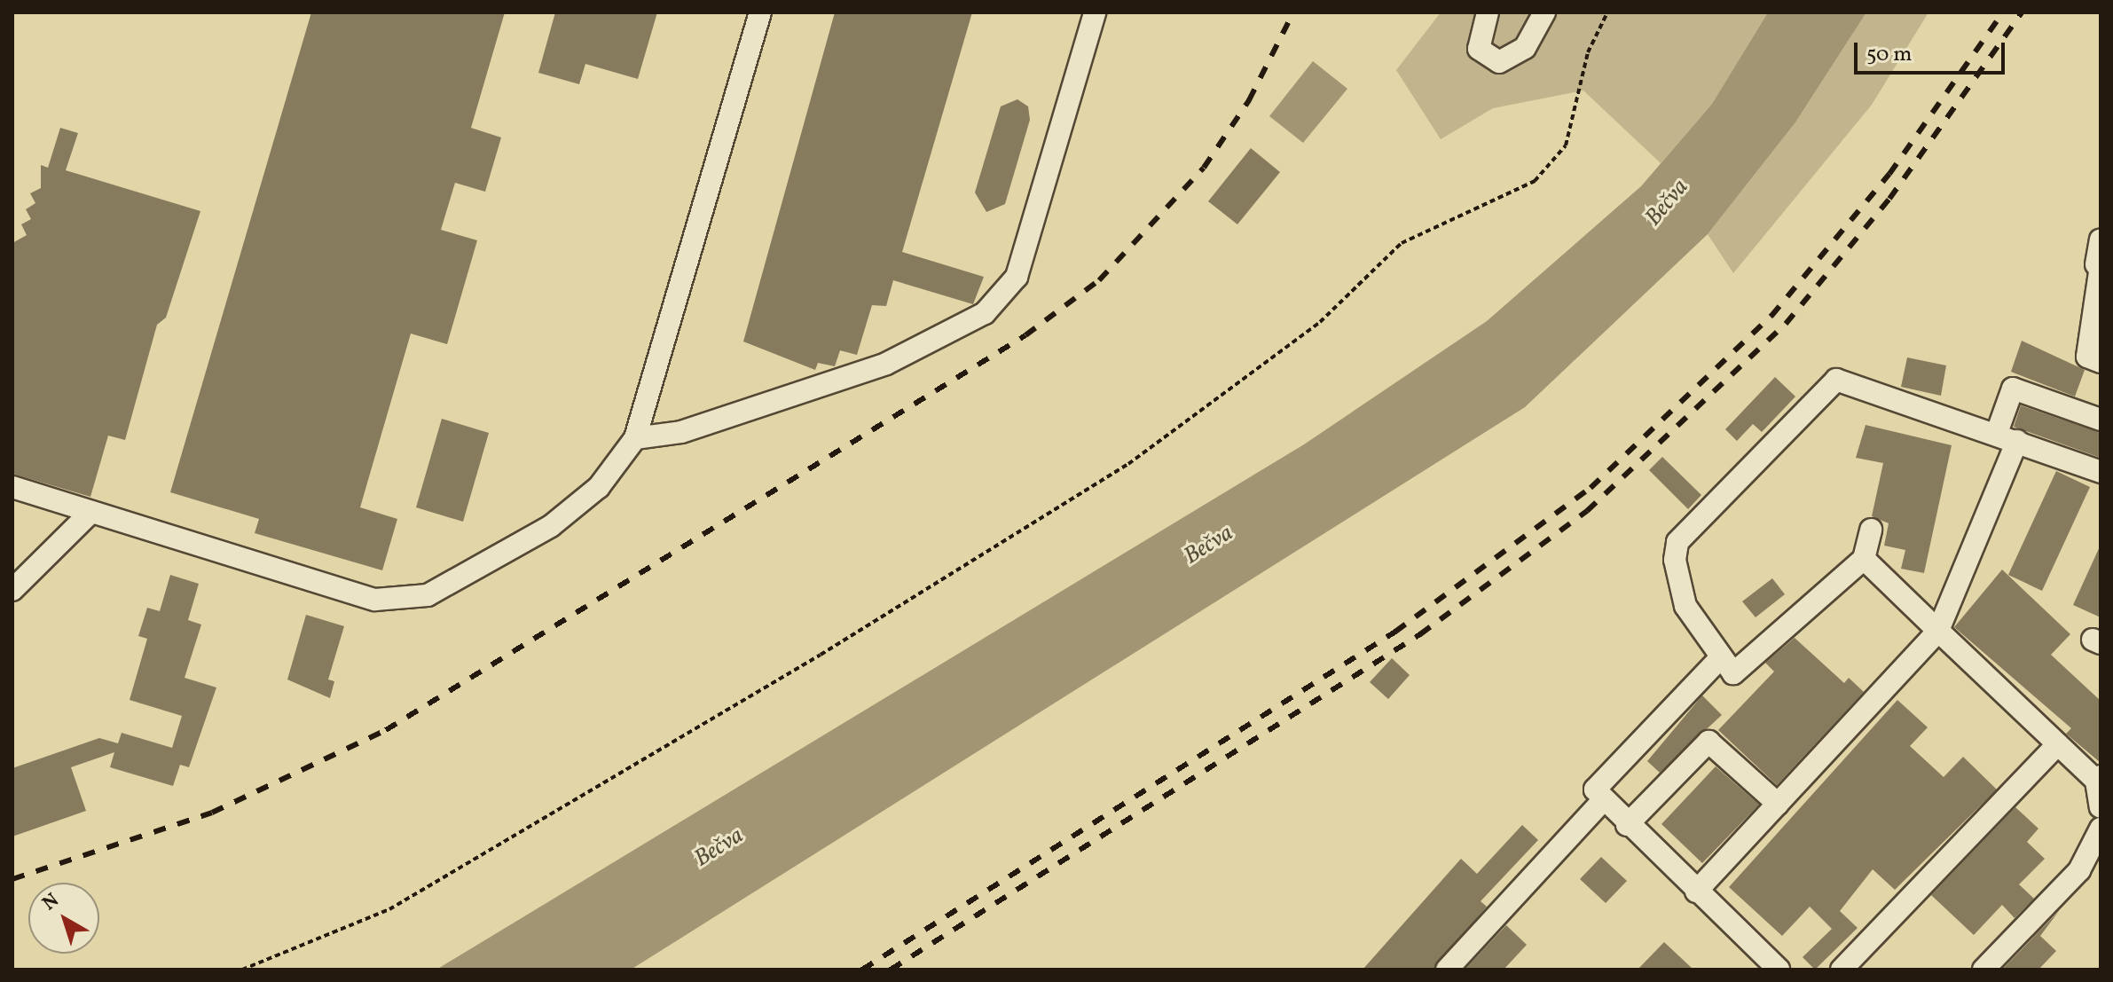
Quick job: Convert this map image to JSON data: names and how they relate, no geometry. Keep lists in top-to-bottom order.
{
  "water": ["Bečva"],
  "scale_bar": "50 m",
  "north": "top left"
}
